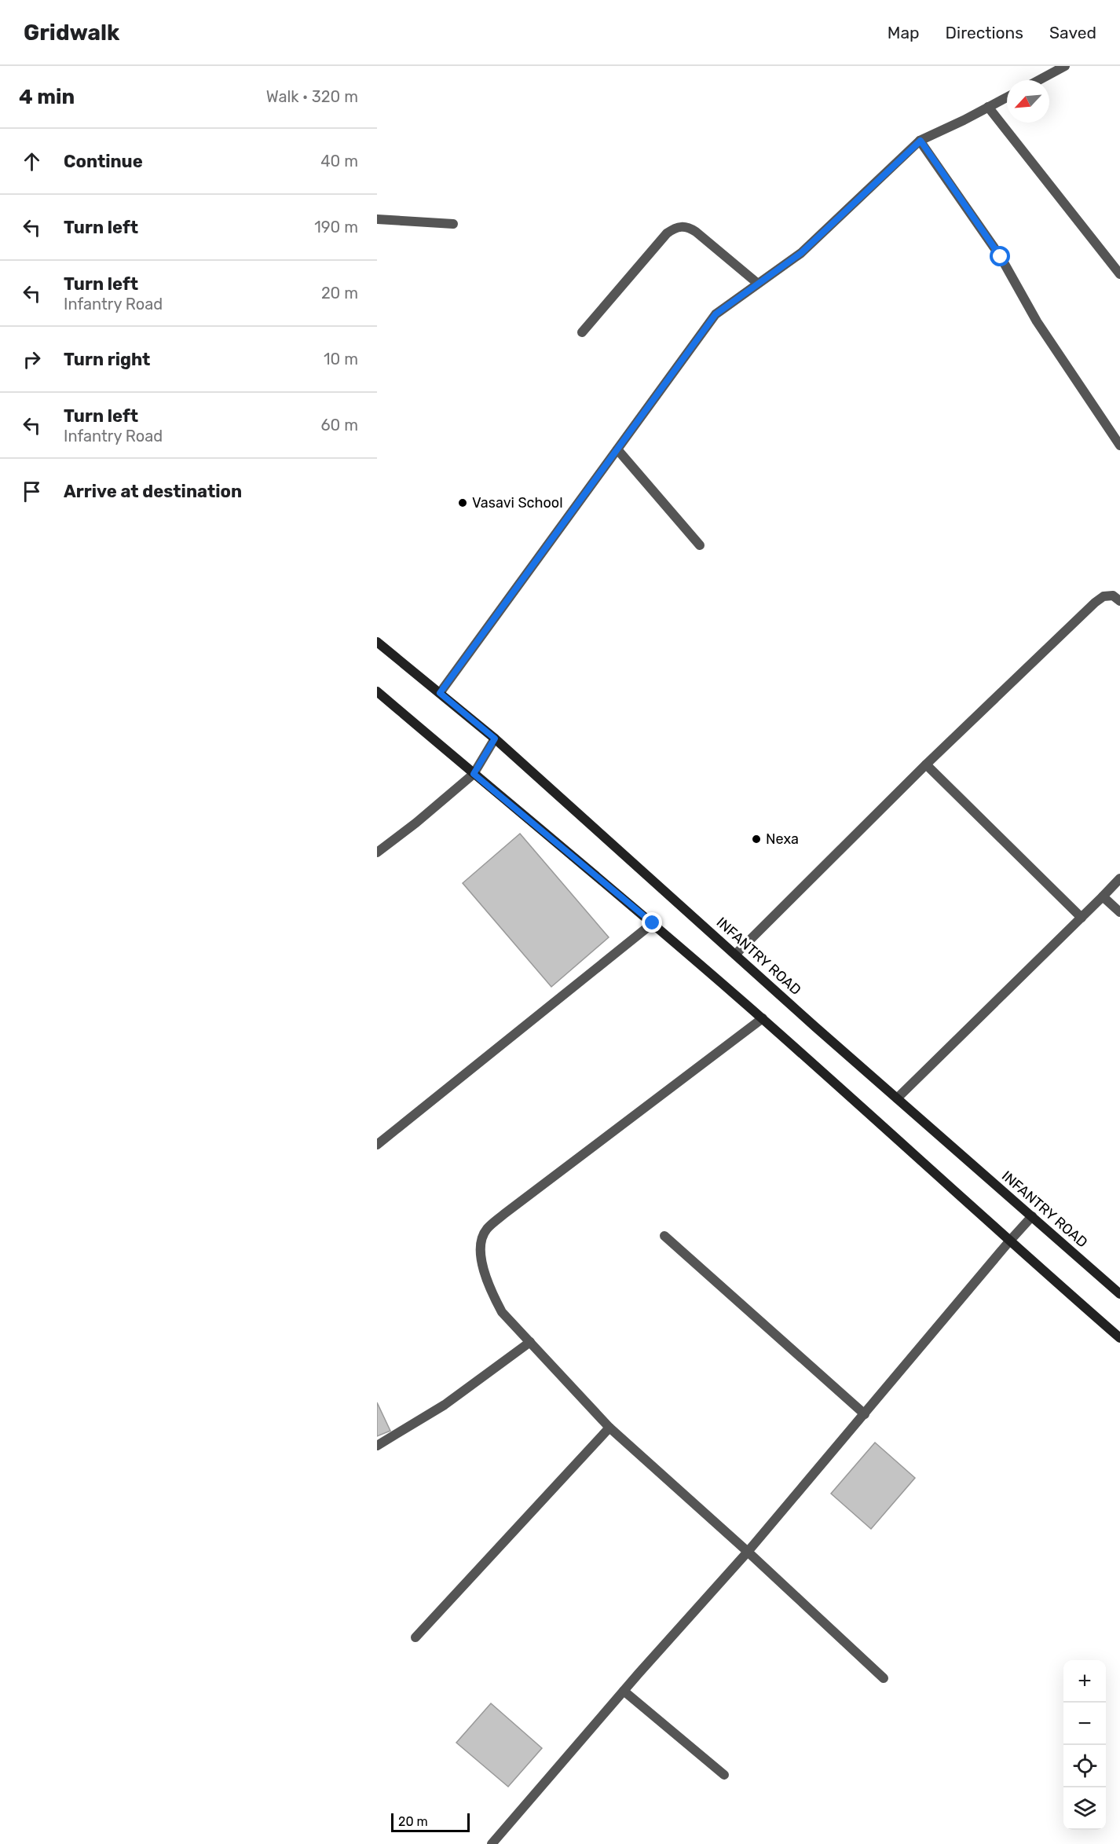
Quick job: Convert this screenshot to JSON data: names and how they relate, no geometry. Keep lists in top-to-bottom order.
{
  "streets": {
    "street": ["INFANTRY ROAD"]
  },
  "places": ["Vasavi School", "Nexa"],
  "scale_bar": "20 m",
  "north": "bottom left",
  "page": {
    "header": "Gridwalk",
    "nav": ["Map", "Directions", "Saved"],
    "heading": ["4 min", "Walk · 320 m"],
    "list": [
      ["Continue", "40 m"],
      ["Turn left", "190 m"],
      ["Turn left", "Infantry Road", "20 m"],
      ["Turn right", "10 m"],
      ["Turn left", "Infantry Road", "60 m"],
      "Arrive at destination"
    ],
    "map_buttons": ["+", "−"],
    "scale": "20 m"
  }
}
